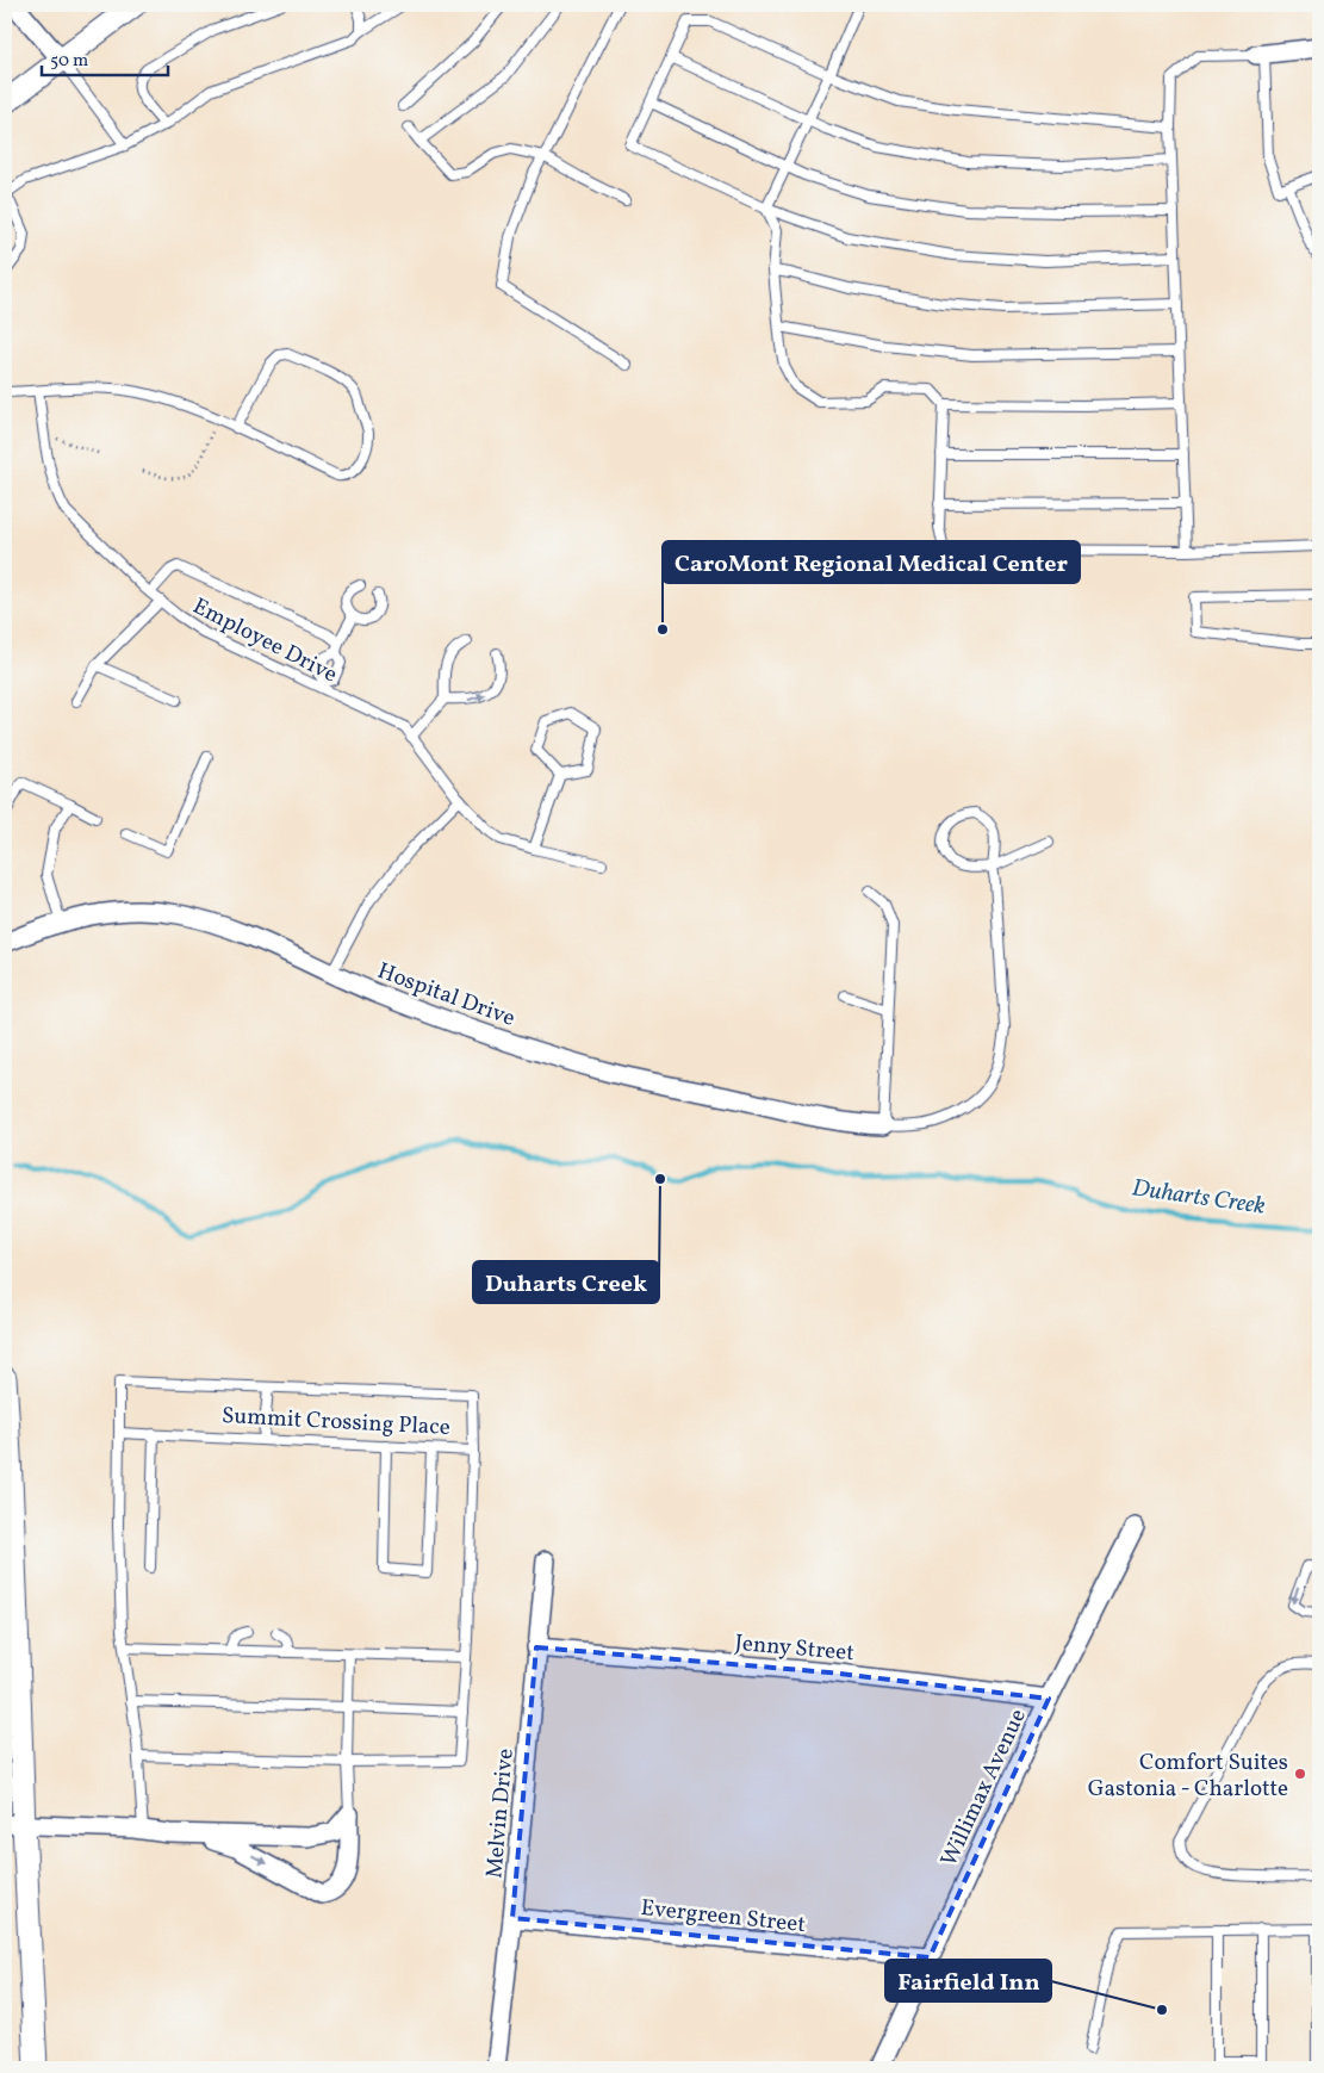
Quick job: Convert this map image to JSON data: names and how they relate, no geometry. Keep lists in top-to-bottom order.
{
  "streets": {
    "street": [
      "Hospital Drive",
      "Jenny Street",
      "Willimax Avenue",
      "Melvin Drive",
      "Evergreen Street"
    ],
    "lane": ["Employee Drive", "Summit Crossing Place"]
  },
  "crossings": [
    ["Jenny Street", "Willimax Avenue"],
    ["Jenny Street", "Melvin Drive"],
    ["Willimax Avenue", "Evergreen Street"],
    ["Melvin Drive", "Evergreen Street"]
  ],
  "water": ["Duharts Creek"],
  "places": [
    "CaroMont Regional Medical Center",
    "Duharts Creek",
    "Comfort Suites Gastonia - Charlotte",
    "Fairfield Inn"
  ],
  "scale_bar": "50 m"
}
